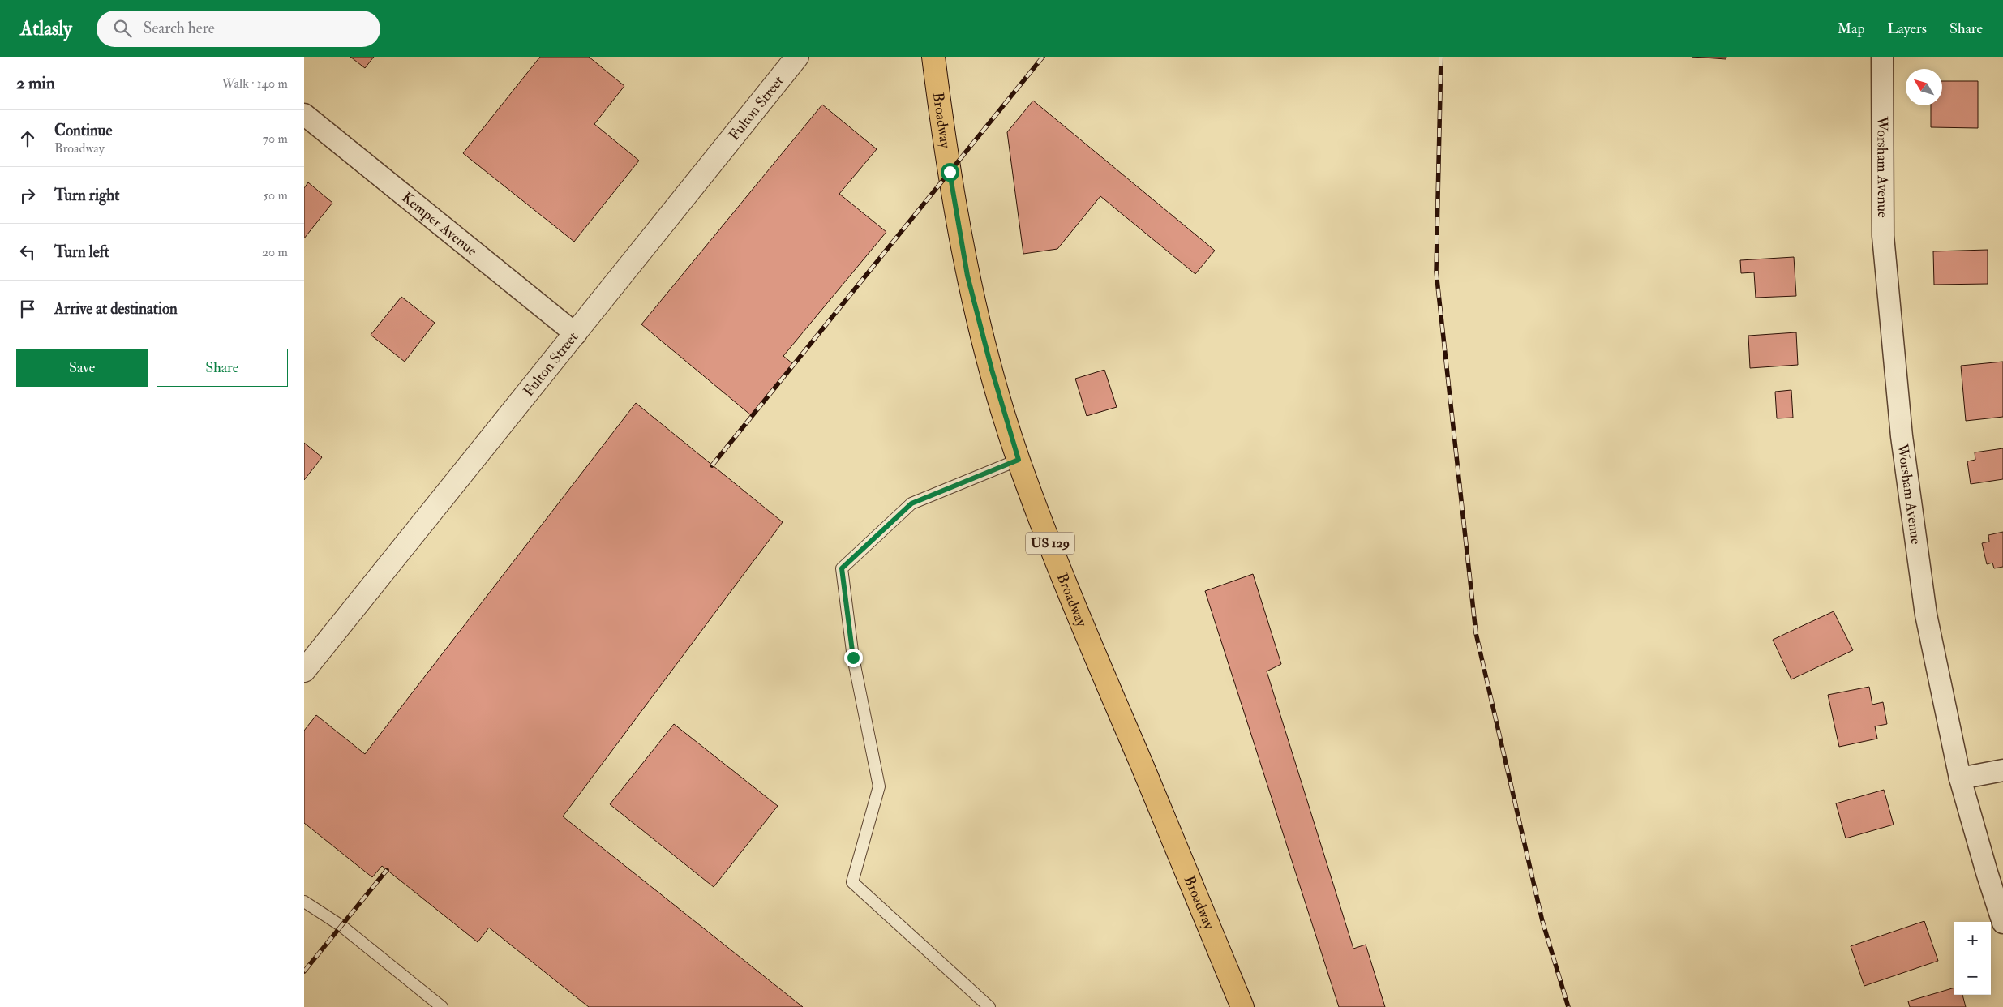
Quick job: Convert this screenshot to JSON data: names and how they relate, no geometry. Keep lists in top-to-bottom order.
{
  "streets": {
    "main road": ["Broadway", "US 129"],
    "street": ["Fulton Street", "Worsham Avenue", "Kemper Avenue"]
  },
  "crossings": [
    ["Fulton Street", "Kemper Avenue"]
  ],
  "north": "top left",
  "page": {
    "header": "Atlasly",
    "search": "Search here",
    "nav": ["Map", "Layers", "Share"],
    "heading": ["2 min", "Walk · 140 m"],
    "list": [
      ["Continue", "Broadway", "70 m"],
      ["Turn right", "50 m"],
      ["Turn left", "20 m"],
      "Arrive at destination"
    ],
    "buttons": ["Save", "Share"],
    "map_buttons": ["+", "−"]
  }
}
